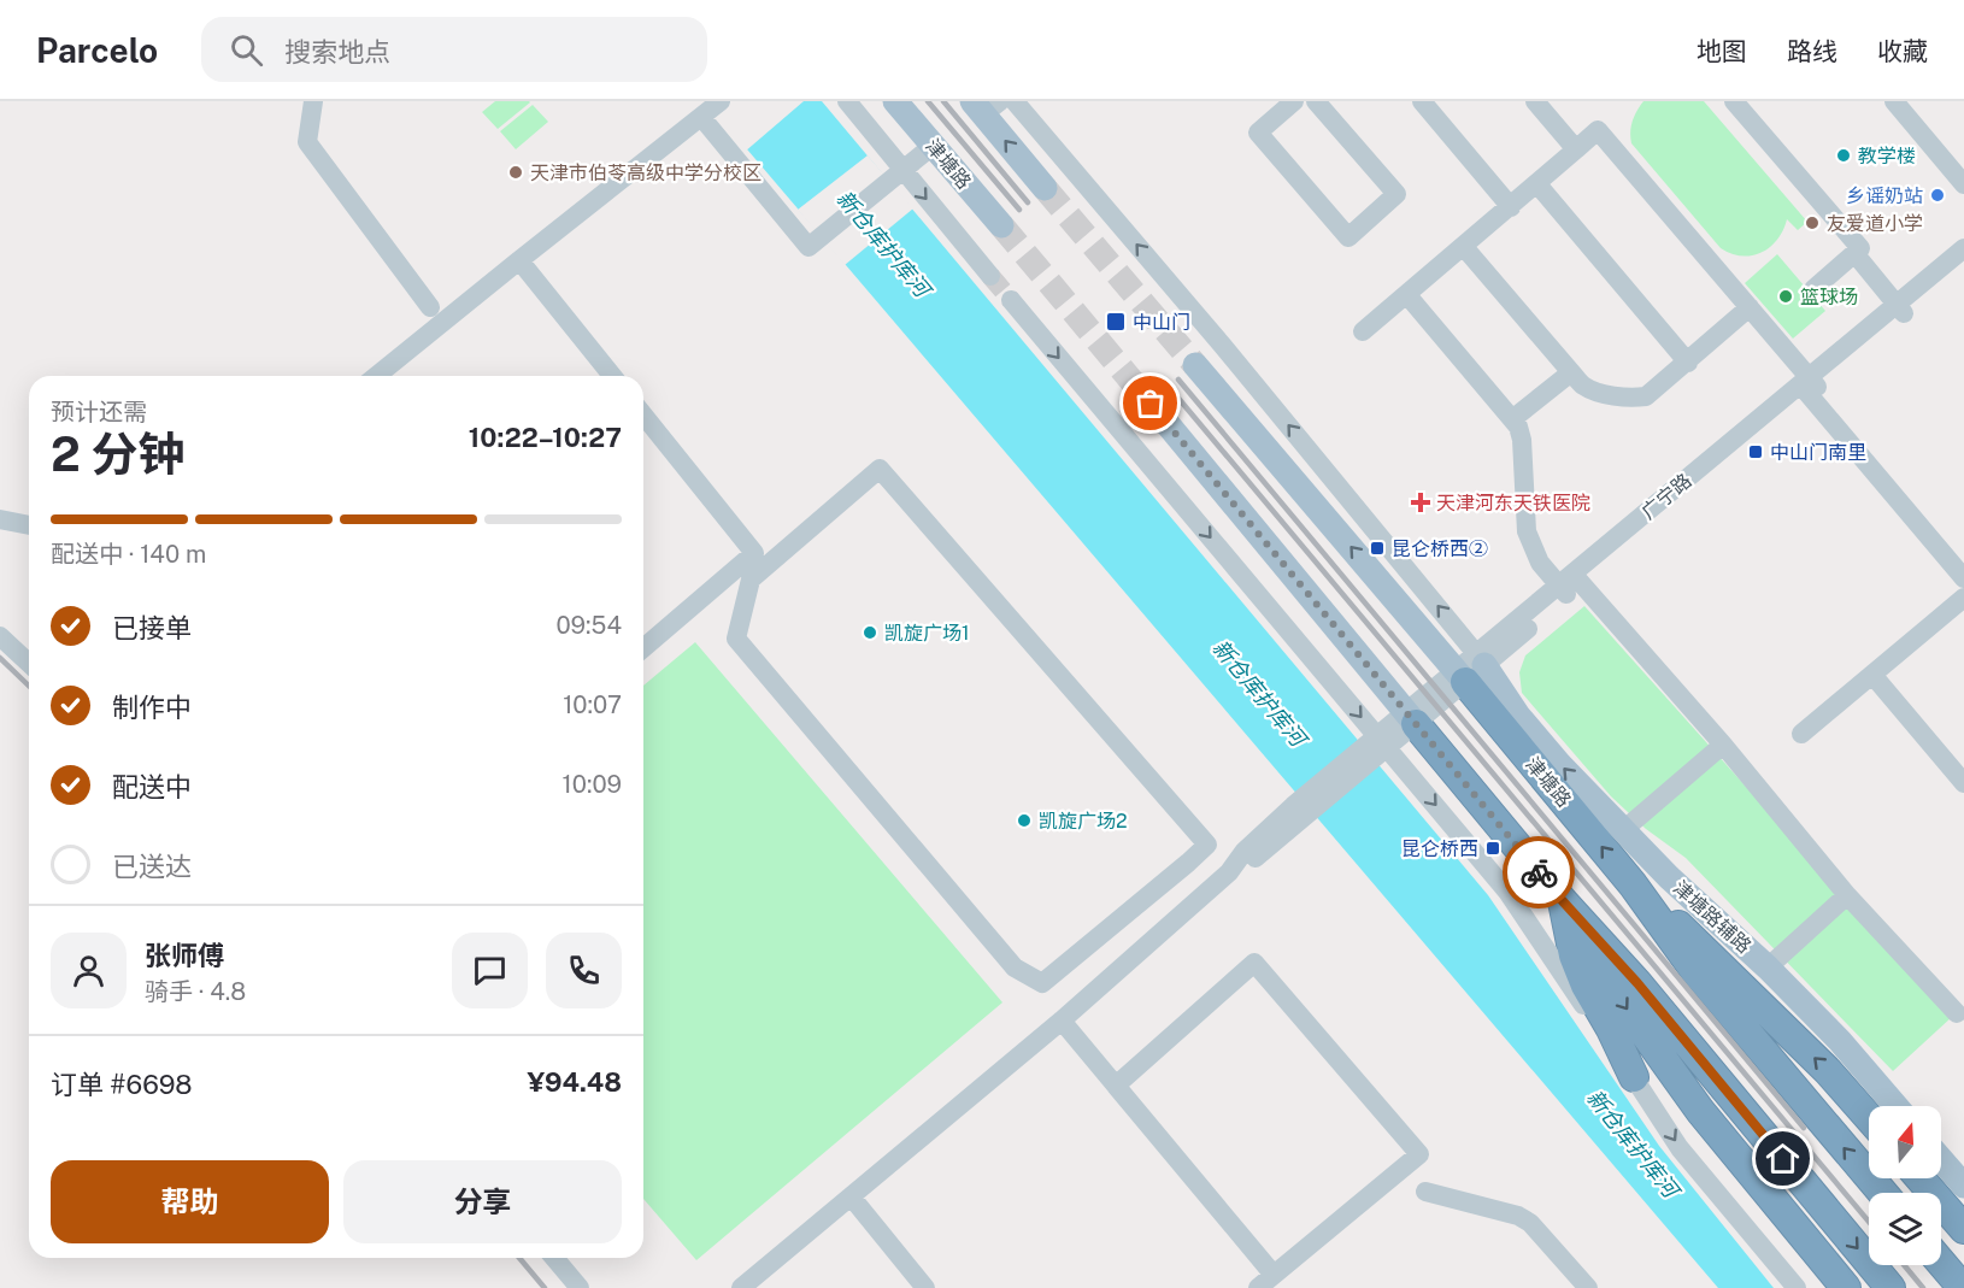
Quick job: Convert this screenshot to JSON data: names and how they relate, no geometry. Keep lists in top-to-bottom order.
{
  "streets": {
    "highway": ["津塘路"],
    "main road": ["津塘路辅路"],
    "street": ["广宁路"]
  },
  "crossings": [
    ["津塘路", "广宁路"],
    ["津塘路", "津塘路辅路"],
    ["广宁路", "津塘路辅路"]
  ],
  "one_way": ["津塘路辅路"],
  "water": ["新仓库护库河"],
  "places": {
    "other": [
      "教学楼",
      "天津市伯苓高级中学分校区",
      "乡谣奶站",
      "友爱道小学",
      "篮球场",
      "凯旋广场1",
      "凯旋广场2"
    ],
    "transit": [
      "中山门",
      "中山门南里",
      "昆仑桥西②",
      "昆仑桥西"
    ],
    "health": ["天津河东天铁医院"]
  },
  "north": "top",
  "page": {
    "header": "Parcelo",
    "search": "搜索地点",
    "nav": ["地图", "路线", "收藏"],
    "heading": ["2 分钟", "预计还需", "10:22–10:27"],
    "panel": [
      "张师傅",
      "骑手 · 4.8",
      "订单 #6698",
      "¥94.48"
    ],
    "bar": "配送中 · 140 m",
    "list": [
      ["已接单", "09:54"],
      ["制作中", "10:07"],
      ["配送中", "10:09"],
      "已送达"
    ],
    "buttons": ["帮助", "分享"]
  }
}
